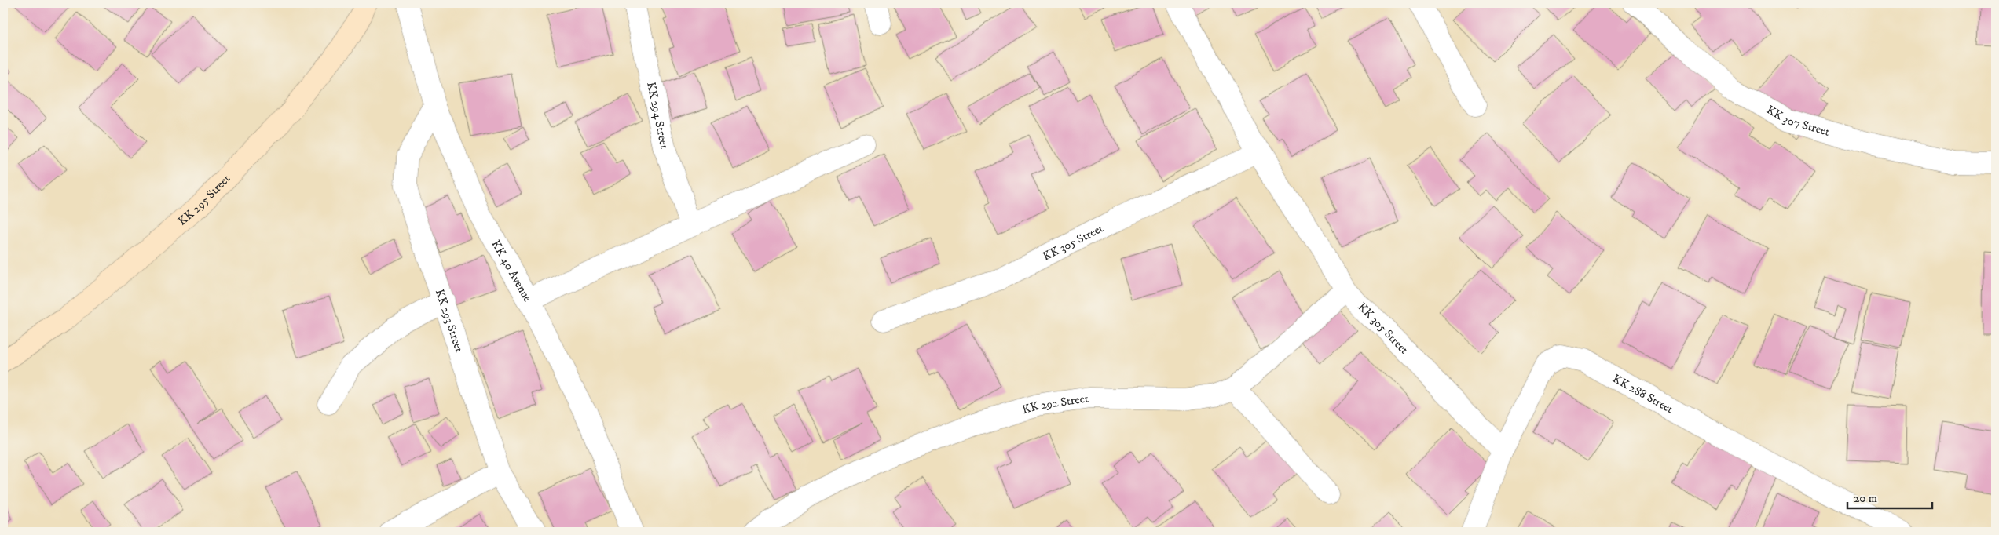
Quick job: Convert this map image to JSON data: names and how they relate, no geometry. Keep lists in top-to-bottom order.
{
  "streets": {
    "main road": ["KK 295 Street"],
    "street": [
      "KK 294 Street",
      "KK 307 Street",
      "KK 305 Street",
      "KK 40 Avenue",
      "KK 293 Street",
      "KK 288 Street",
      "KK 292 Street"
    ]
  },
  "crossings": [
    ["KK 305 Street", "KK 288 Street"],
    ["KK 305 Street", "KK 292 Street"],
    ["KK 40 Avenue", "KK 293 Street"]
  ],
  "scale_bar": "20 m"
}
